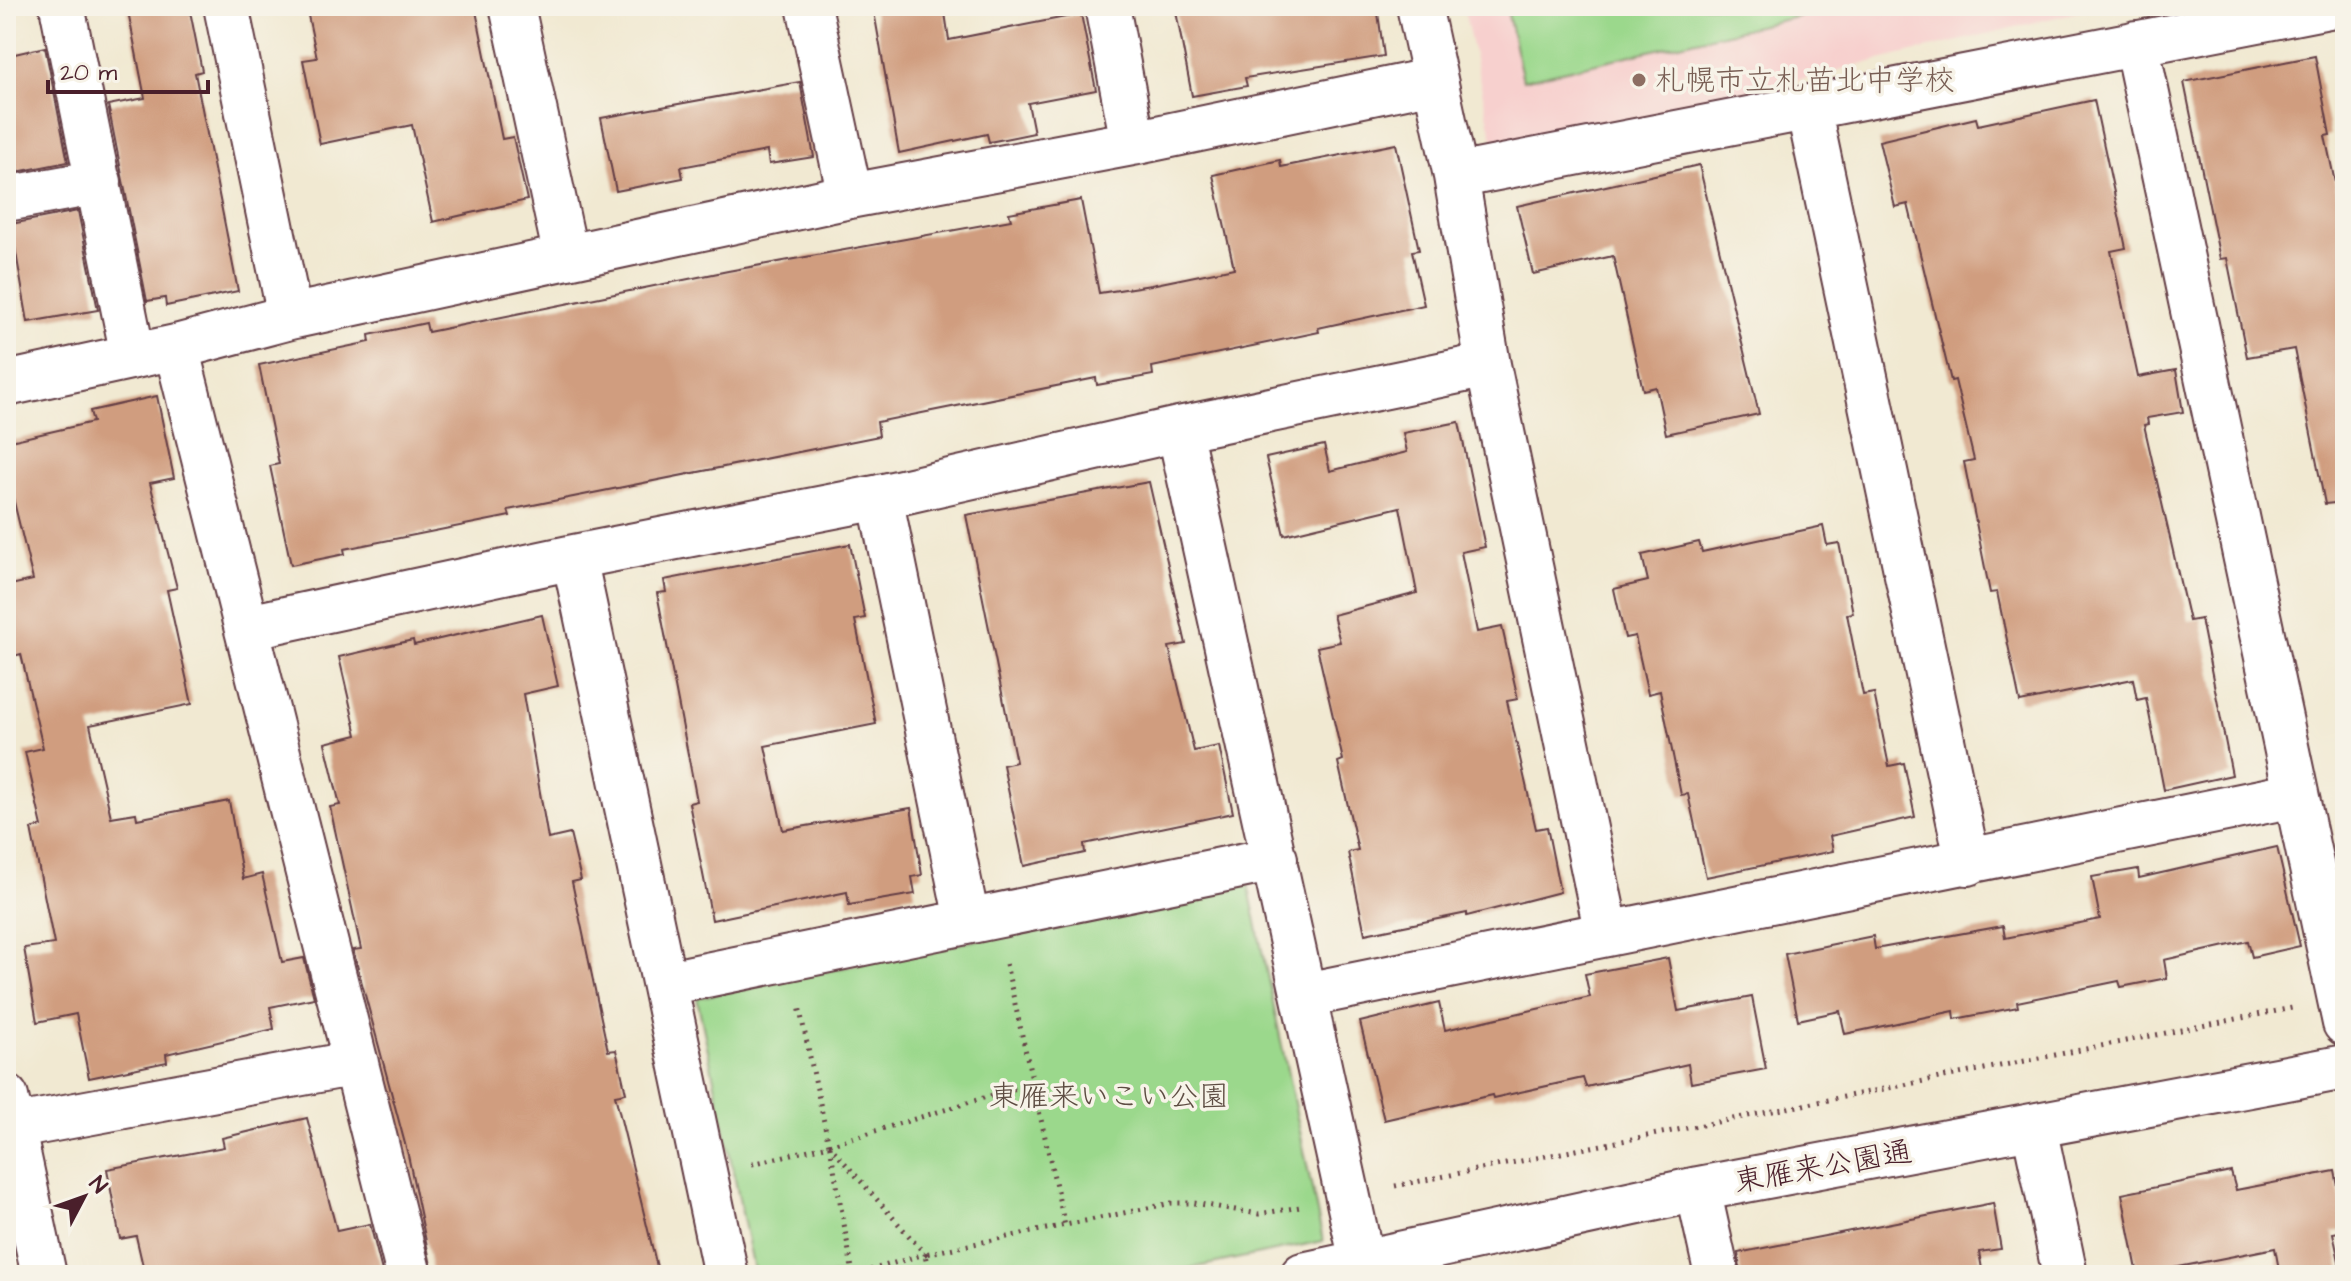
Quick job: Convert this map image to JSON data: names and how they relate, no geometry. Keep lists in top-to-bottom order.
{
  "streets": {
    "street": ["東雁来公園通"]
  },
  "parks": ["東雁来いこい公園"],
  "places": ["札幌市立札苗北中学校"],
  "scale_bar": "20 m",
  "north": "top right"
}
